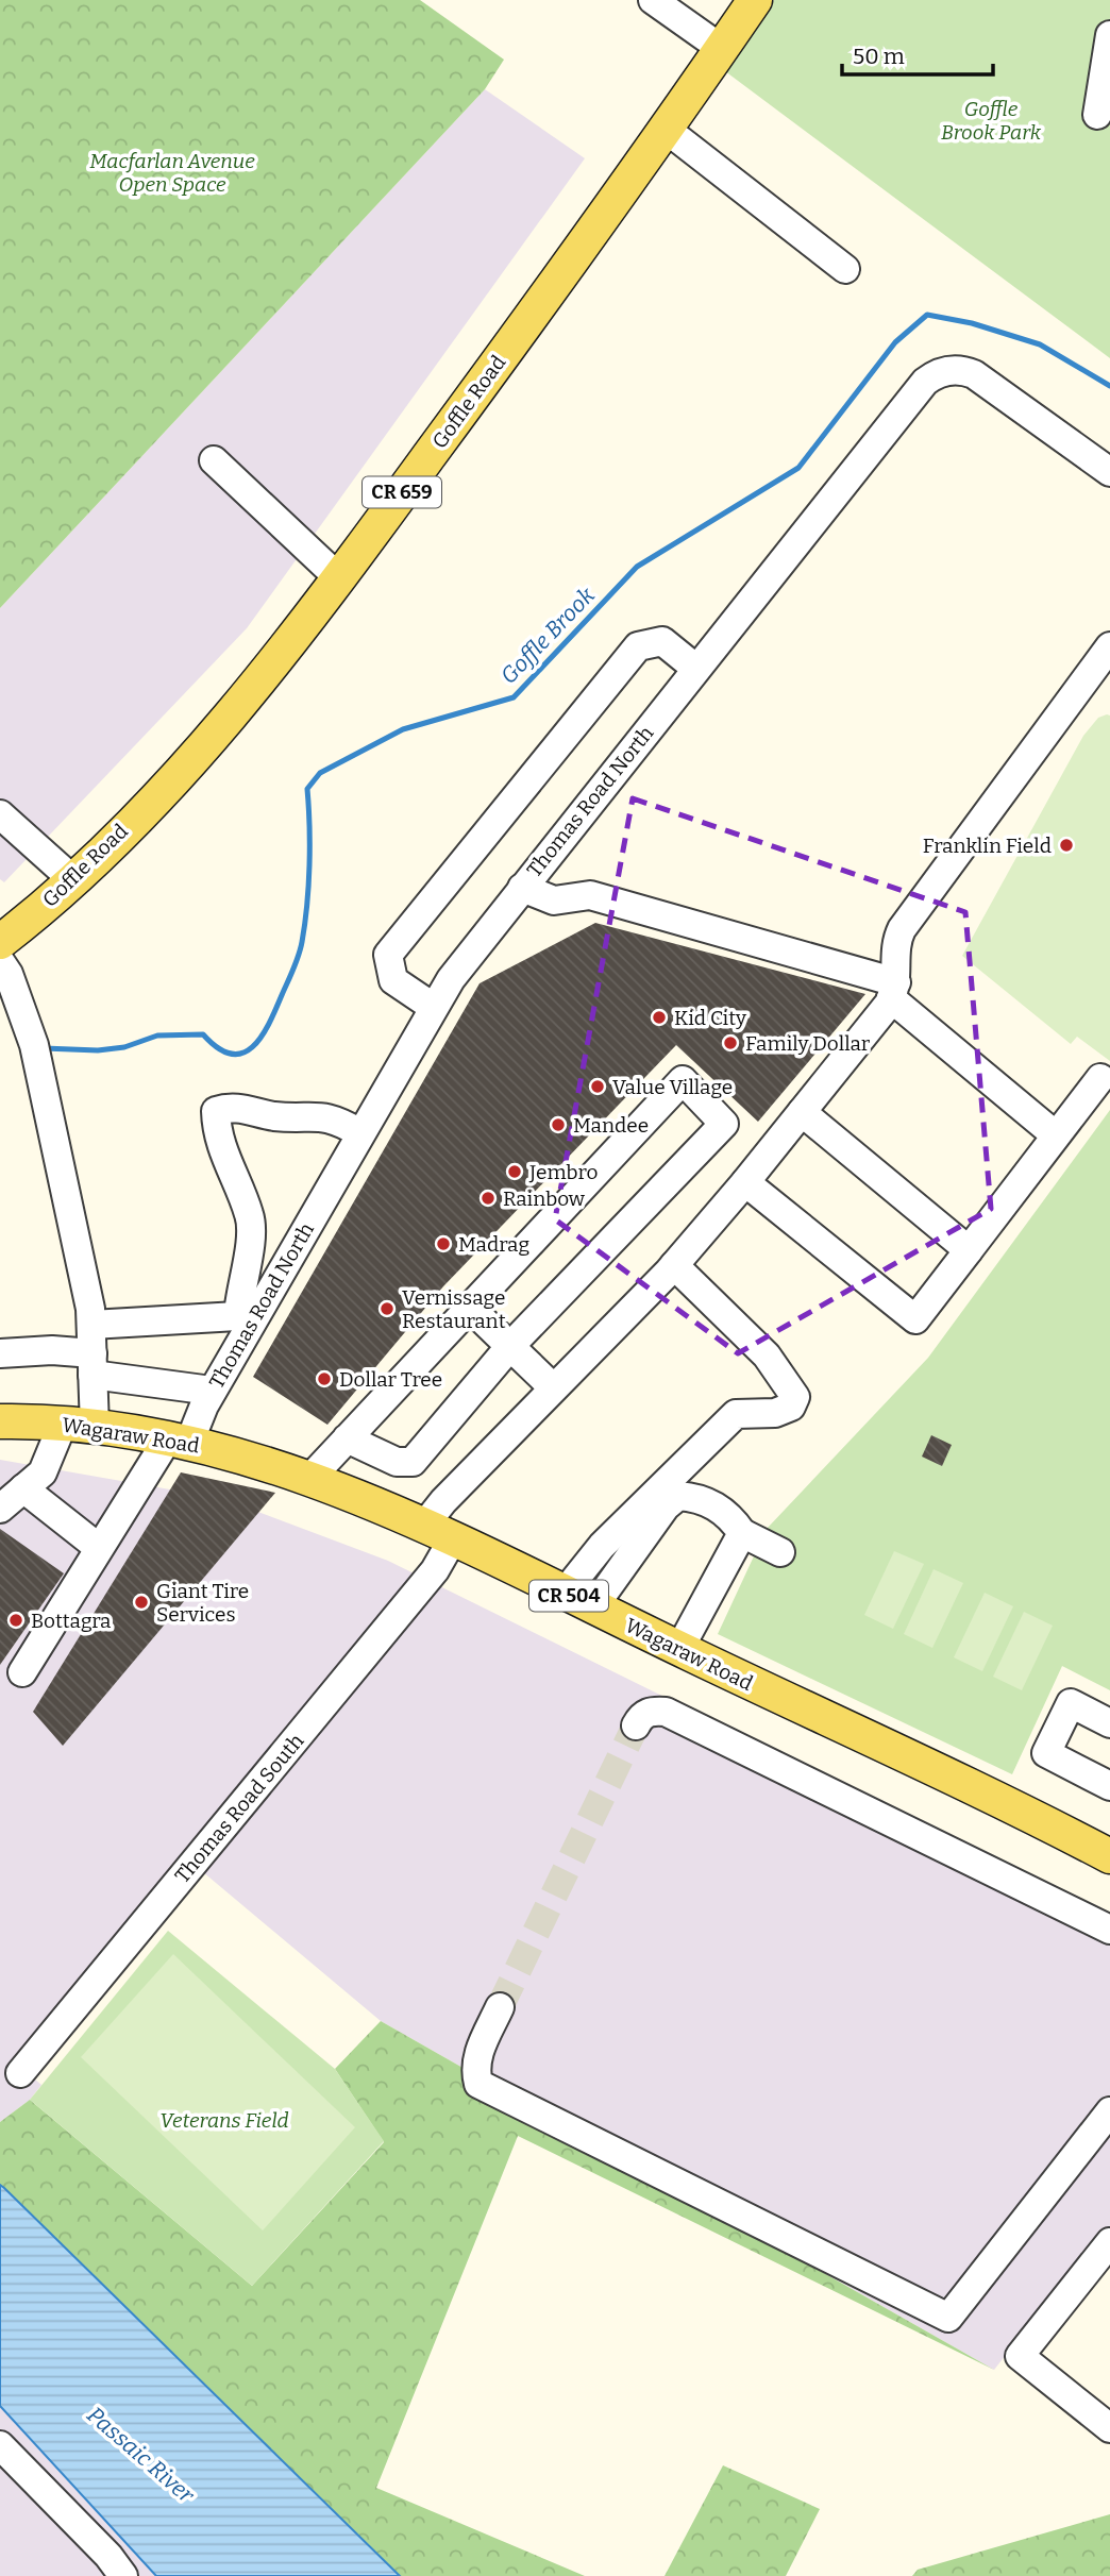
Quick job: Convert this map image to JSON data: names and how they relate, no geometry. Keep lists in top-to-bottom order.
{
  "streets": {
    "main road": [
      "Goffle Road",
      "CR 659",
      "Wagaraw Road",
      "CR 504"
    ],
    "street": ["Thomas Road North", "Thomas Road South"]
  },
  "crossings": [
    ["Thomas Road North", "Wagaraw Road"],
    ["Wagaraw Road", "Thomas Road South"]
  ],
  "water": ["Goffle Brook", "Passaic River"],
  "parks": ["Goffle Brook Park", "Macfarlan Avenue Open Space", "Veterans Field"],
  "places": [
    "Franklin Field",
    "Kid City",
    "Family Dollar",
    "Value Village",
    "Mandee",
    "Jembro",
    "Rainbow",
    "Madrag",
    "Vernissage Restaurant",
    "Dollar Tree",
    "Giant Tire Services",
    "Bottagra"
  ],
  "scale_bar": "50 m"
}
